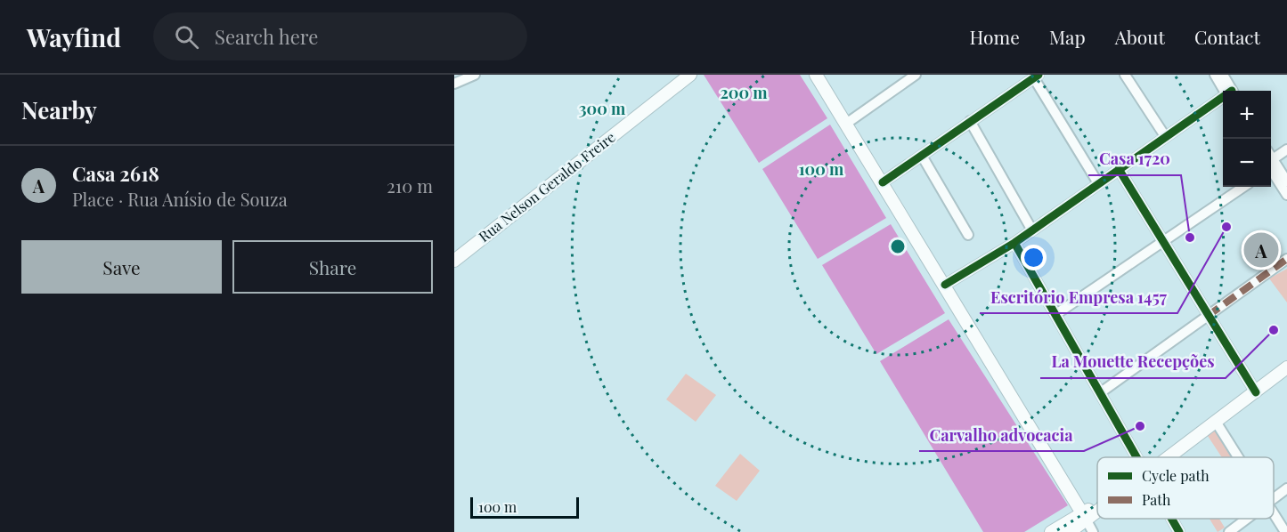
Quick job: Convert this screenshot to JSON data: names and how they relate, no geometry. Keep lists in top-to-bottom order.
{
  "streets": {
    "main road": ["Rua Nelson Geraldo Freire"]
  },
  "places": [
    "Escritório Empresa 1457",
    "Casa 1720",
    "La Mouette Recepções",
    "Carvalho advocacia"
  ],
  "legend": ["Cycle path", "Path"],
  "scale_bar": "100 m",
  "page": {
    "header": "Wayfind",
    "search": "Search here",
    "nav": [
      "Home",
      "Map",
      "About",
      "Contact"
    ],
    "heading": "Nearby",
    "map_buttons": ["+", "−"],
    "list": [
      {
        "mark": "A",
        "name": "Casa 2618",
        "note": "Place · Rua Anísio de Souza",
        "value": "210 m"
      }
    ],
    "buttons": ["Save", "Share"],
    "pins": "A",
    "scale": "100 m"
  },
  "rings": ["200 m", "300 m", "100 m"]
}
